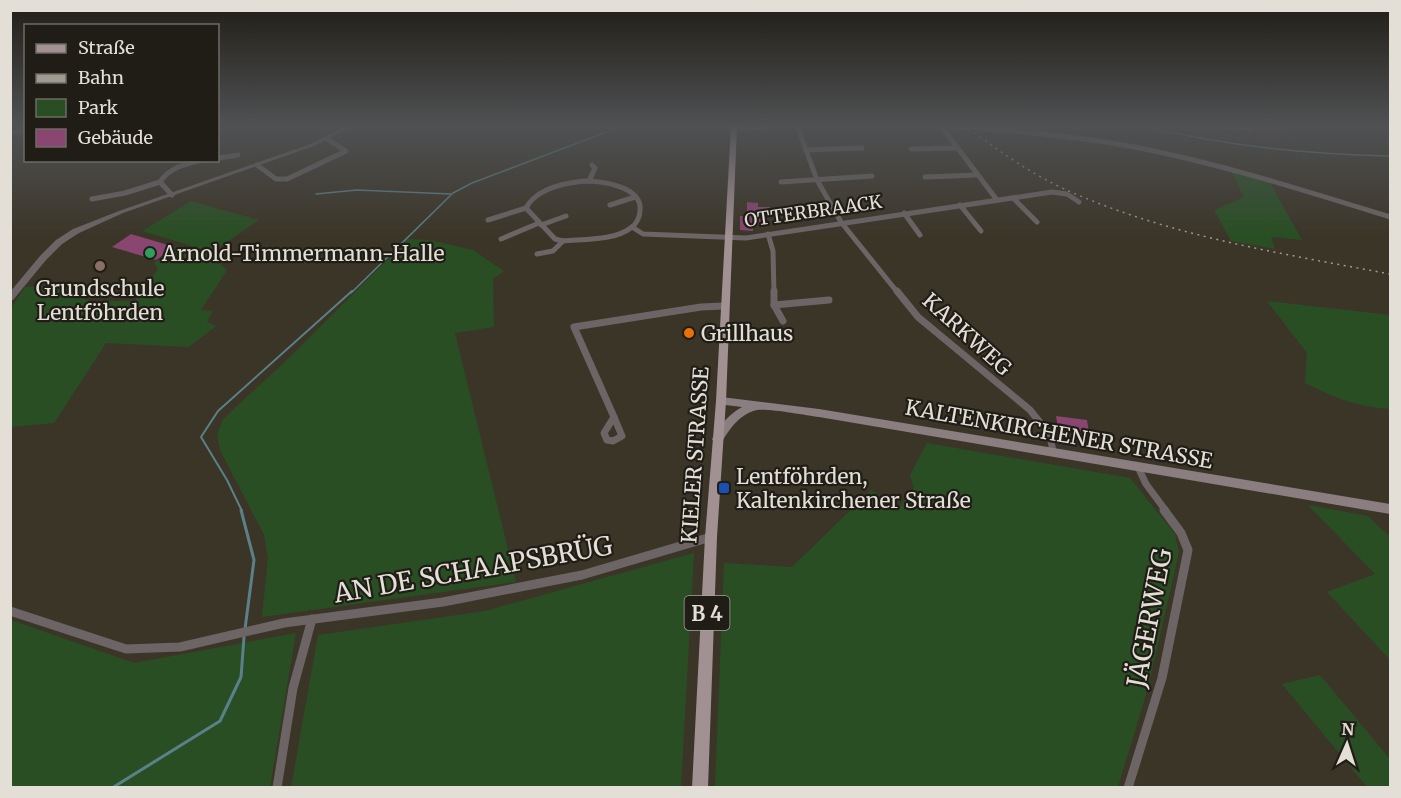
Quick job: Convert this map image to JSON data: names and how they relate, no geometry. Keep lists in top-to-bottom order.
{
  "streets": {
    "main road": ["KALTENKIRCHENER STRASSE", "KIELER STRASSE", "B 4"],
    "street": [
      "OTTERBRAACK",
      "KARKWEG",
      "AN DE SCHAAPSBRÜG",
      "JÄGERWEG"
    ]
  },
  "crossings": [
    ["OTTERBRAACK", "KARKWEG"],
    ["OTTERBRAACK", "KIELER STRASSE"],
    ["KARKWEG", "KALTENKIRCHENER STRASSE"],
    ["KALTENKIRCHENER STRASSE", "KIELER STRASSE"],
    ["KALTENKIRCHENER STRASSE", "JÄGERWEG"],
    ["KIELER STRASSE", "AN DE SCHAAPSBRÜG"]
  ],
  "places": {
    "other": ["Arnold-Timmermann-Halle", "Grundschule Lentföhrden", "Grillhaus"],
    "transit": ["Lentföhrden, Kaltenkirchener Straße"]
  },
  "legend": [
    "Straße",
    "Bahn",
    "Park",
    "Gebäude"
  ],
  "north": "top"
}
